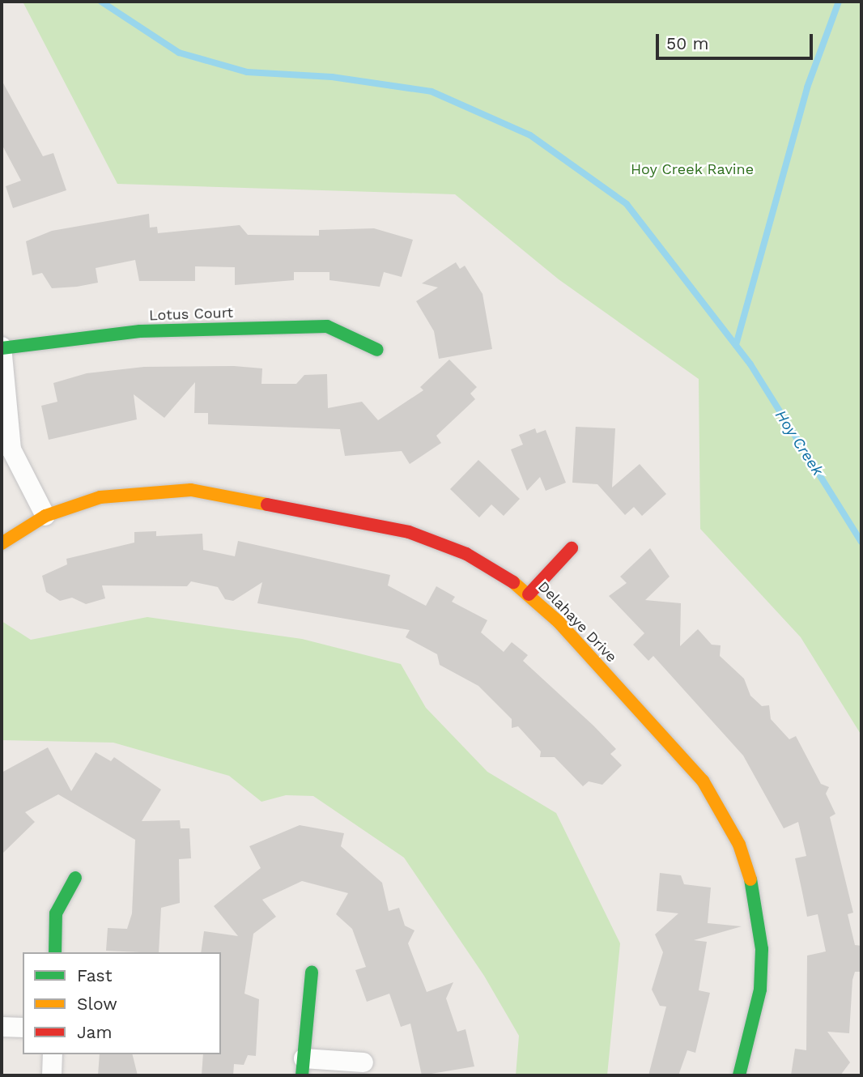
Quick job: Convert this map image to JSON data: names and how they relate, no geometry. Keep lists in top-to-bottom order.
{
  "streets": {
    "street": ["Lotus Court", "Delahaye Drive"]
  },
  "water": ["Hoy Creek"],
  "parks": ["Hoy Creek Ravine"],
  "legend": ["Fast", "Slow", "Jam"],
  "scale_bar": "50 m"
}
